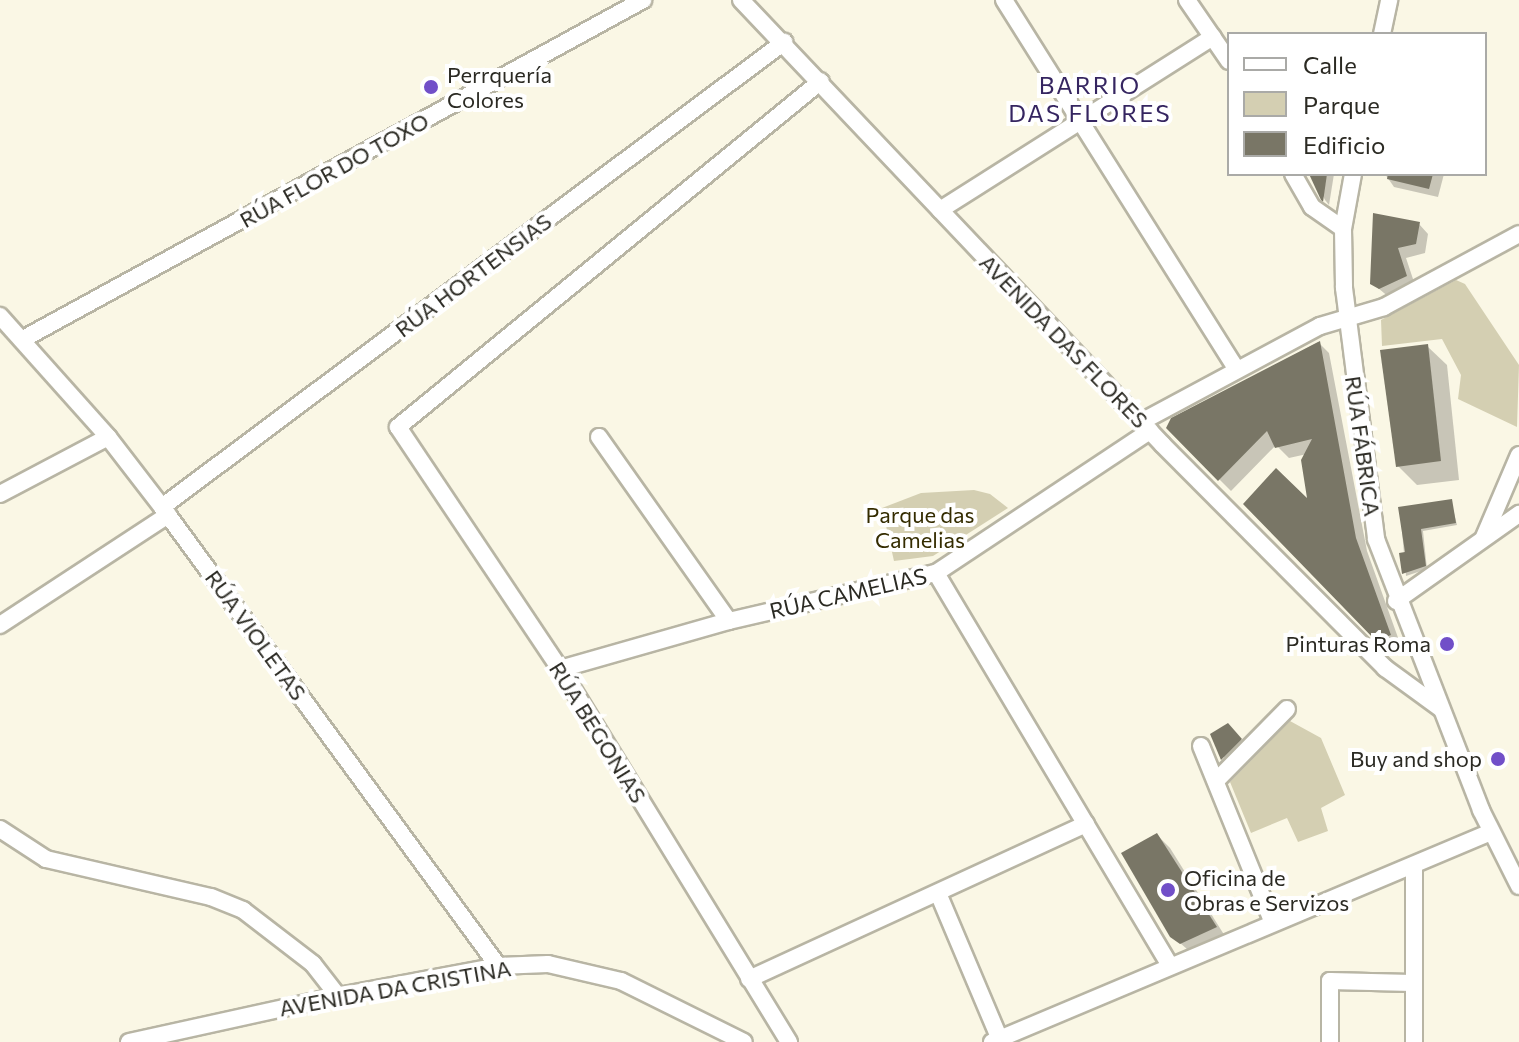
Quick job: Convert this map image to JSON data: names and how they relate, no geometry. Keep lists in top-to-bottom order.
{
  "streets": {
    "street": [
      "RÚA FLOR DO TOXO",
      "RÚA HORTENSIAS",
      "AVENIDA DAS FLORES",
      "RÚA FÁBRICA",
      "RÚA CAMELIAS",
      "RÚA VIOLETAS",
      "RÚA BEGONIAS",
      "AVENIDA DA CRISTINA"
    ]
  },
  "crossings": [
    ["RÚA FLOR DO TOXO", "RÚA VIOLETAS"],
    ["RÚA HORTENSIAS", "AVENIDA DAS FLORES"],
    ["RÚA HORTENSIAS", "RÚA VIOLETAS"],
    ["AVENIDA DAS FLORES", "RÚA FÁBRICA"],
    ["AVENIDA DAS FLORES", "RÚA CAMELIAS"],
    ["AVENIDA DAS FLORES", "RÚA BEGONIAS"],
    ["RÚA FÁBRICA", "RÚA CAMELIAS"],
    ["RÚA CAMELIAS", "RÚA BEGONIAS"],
    ["RÚA VIOLETAS", "AVENIDA DA CRISTINA"]
  ],
  "districts": ["BARRIO DAS FLORES"],
  "parks": ["Parque das Camelias"],
  "places": [
    "Perrquería Colores",
    "Pinturas Roma",
    "Buy and shop",
    "Oficina de Obras e Servizos"
  ],
  "legend": ["Calle", "Parque", "Edificio"]
}
